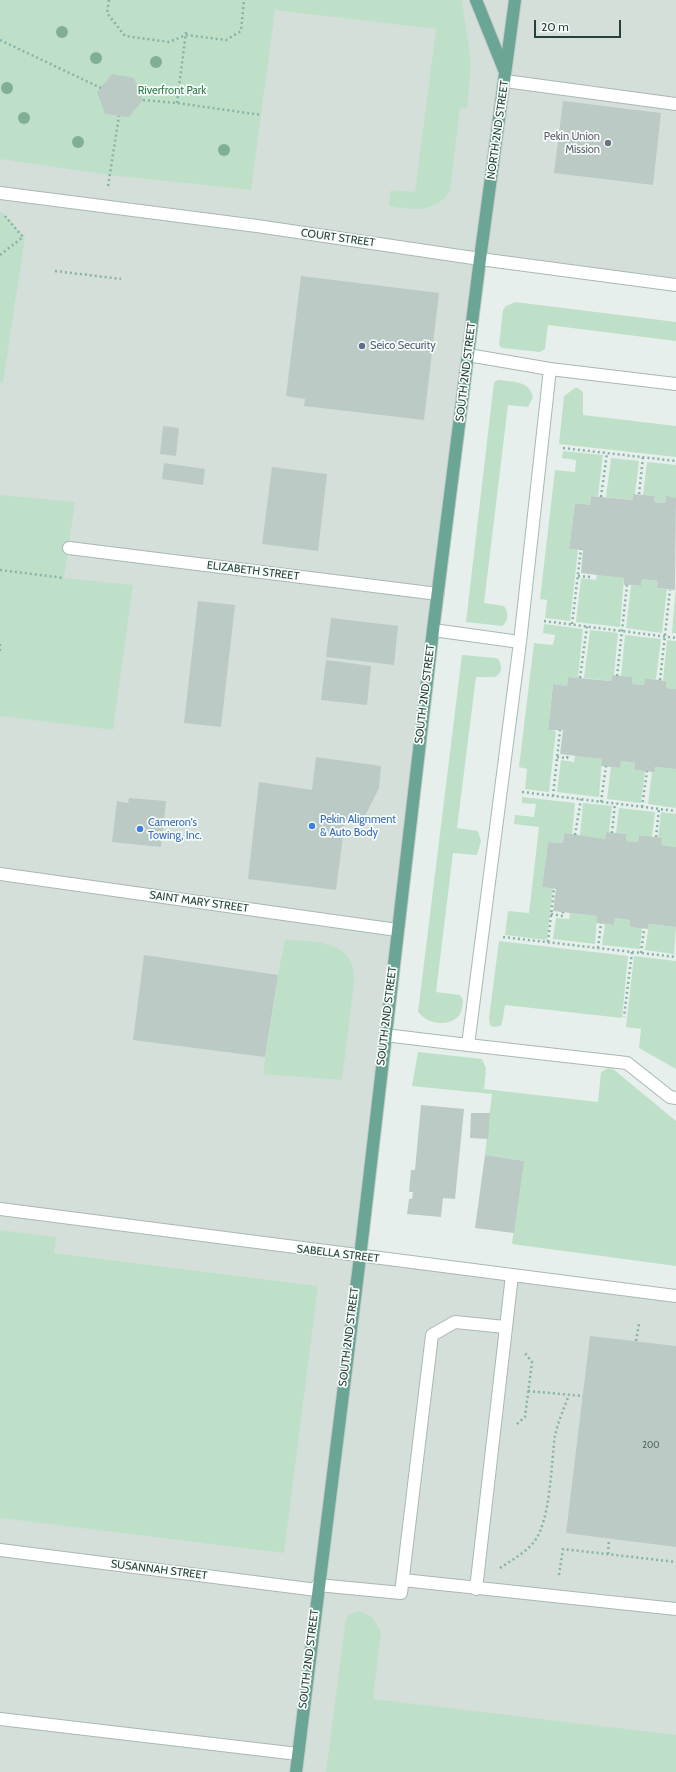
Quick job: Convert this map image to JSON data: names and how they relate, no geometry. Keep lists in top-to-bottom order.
{
  "streets": {
    "main road": ["NORTH 2ND STREET", "SOUTH 2ND STREET"],
    "street": [
      "COURT STREET",
      "ELIZABETH STREET",
      "SAINT MARY STREET",
      "SABELLA STREET",
      "SUSANNAH STREET"
    ]
  },
  "crossings": [
    ["NORTH 2ND STREET", "COURT STREET"],
    ["NORTH 2ND STREET", "SOUTH 2ND STREET"],
    ["COURT STREET", "SOUTH 2ND STREET"],
    ["SOUTH 2ND STREET", "ELIZABETH STREET"],
    ["SOUTH 2ND STREET", "SAINT MARY STREET"],
    ["SOUTH 2ND STREET", "SABELLA STREET"],
    ["SOUTH 2ND STREET", "SUSANNAH STREET"]
  ],
  "parks": ["Riverfront Park"],
  "places": [
    "Pekin Union Mission",
    "Seico Security",
    "Pekin Alignment & Auto Body",
    "Cameron's Towing, Inc."
  ],
  "house_numbers": ["200"],
  "scale_bar": "20 m"
}
